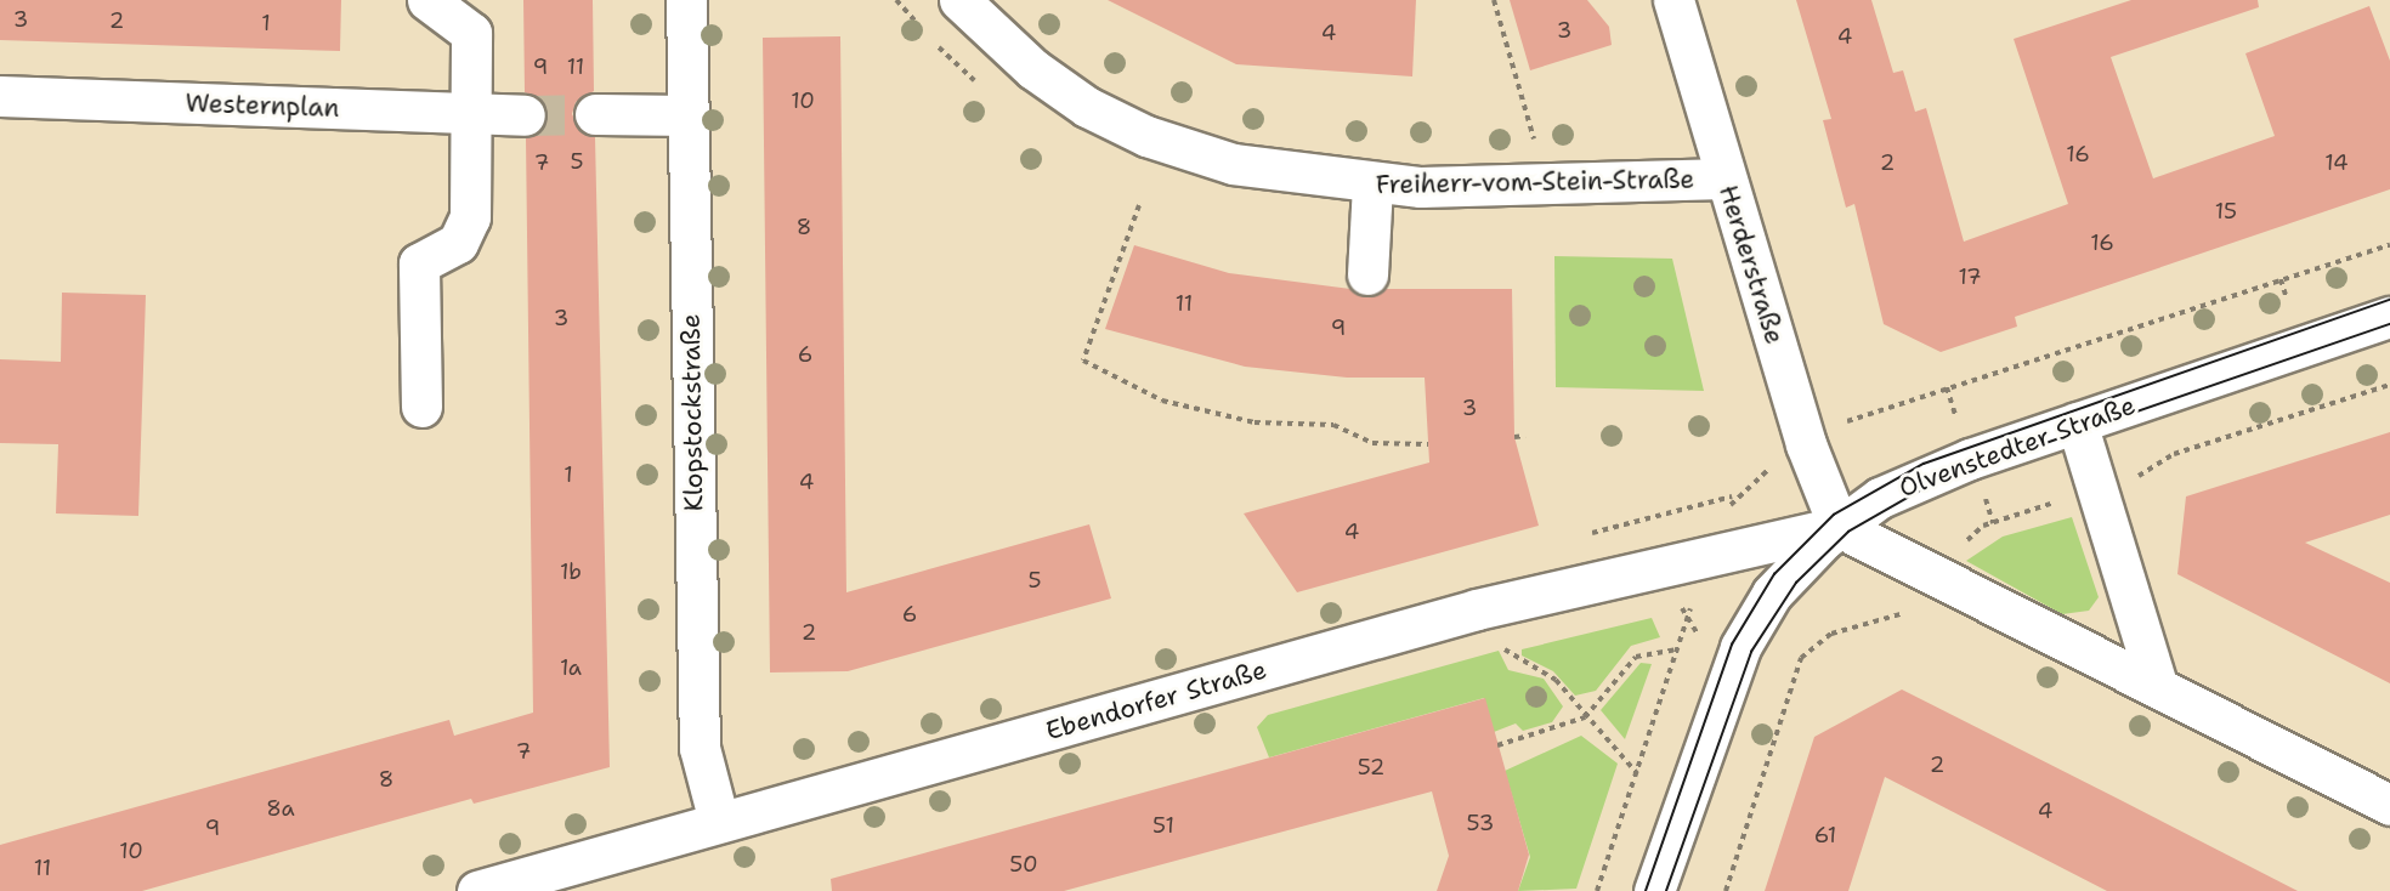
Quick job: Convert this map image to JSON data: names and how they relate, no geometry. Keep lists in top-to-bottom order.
{
  "streets": {
    "street": [
      "Westernplan",
      "Freiherr-vom-Stein-Straße",
      "Herderstraße",
      "Klopstockstraße",
      "Olvenstedter Straße",
      "Ebendorfer Straße"
    ]
  },
  "crossings": [
    ["Freiherr-vom-Stein-Straße", "Herderstraße"],
    ["Herderstraße", "Olvenstedter Straße"],
    ["Herderstraße", "Ebendorfer Straße"],
    ["Klopstockstraße", "Ebendorfer Straße"],
    ["Olvenstedter Straße", "Ebendorfer Straße"]
  ],
  "house_numbers": [
    "3",
    "2",
    "1",
    "3",
    "4",
    "4",
    "9",
    "11",
    "10",
    "16",
    "5",
    "7",
    "2",
    "14",
    "15",
    "8",
    "16",
    "17",
    "11",
    "3",
    "9",
    "6",
    "3",
    "1",
    "4",
    "4",
    "1b",
    "5",
    "6",
    "2",
    "1a",
    "7",
    "2",
    "52",
    "8",
    "8a",
    "4",
    "53",
    "51",
    "9",
    "61",
    "10",
    "50",
    "11"
  ]
}
